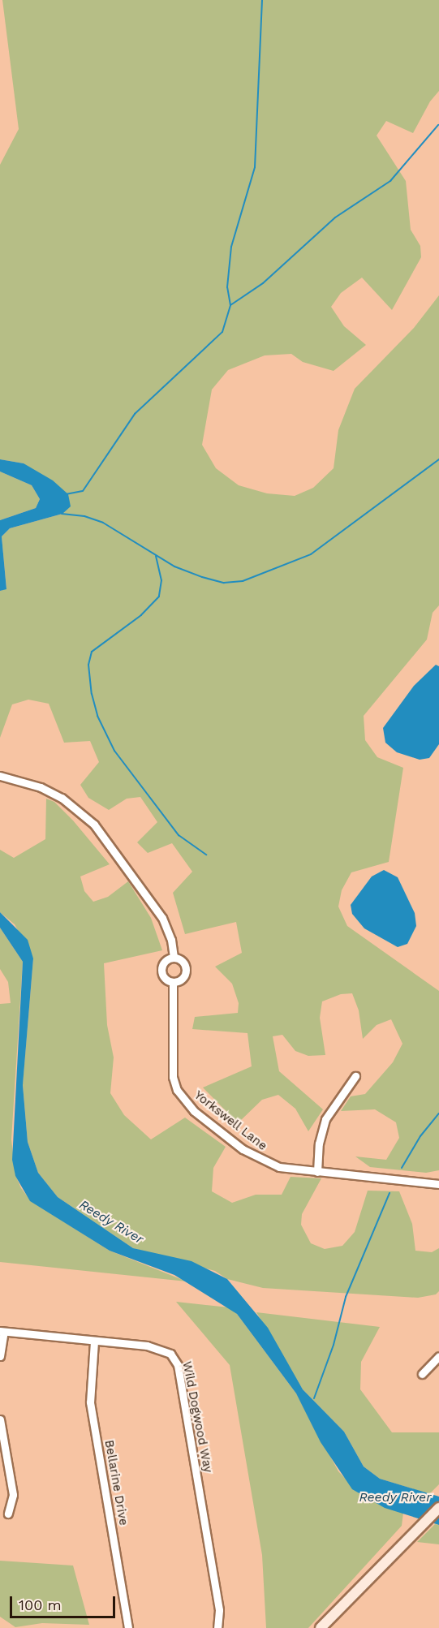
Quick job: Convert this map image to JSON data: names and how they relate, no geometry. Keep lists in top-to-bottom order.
{
  "streets": {
    "street": ["Yorkswell Lane", "Wild Dogwood Way", "Bellarine Drive"]
  },
  "crossings": [
    ["Wild Dogwood Way", "Bellarine Drive"]
  ],
  "water": ["Reedy River"],
  "scale_bar": "100 m"
}
